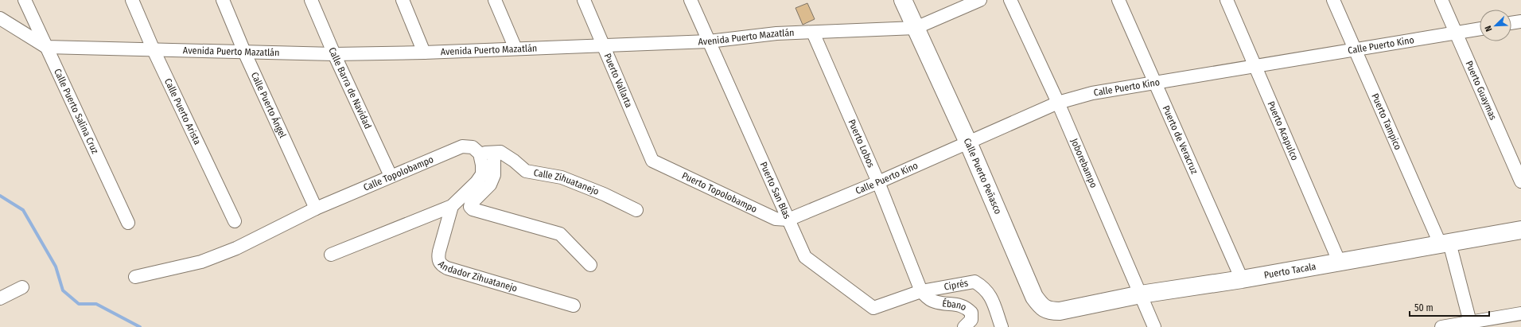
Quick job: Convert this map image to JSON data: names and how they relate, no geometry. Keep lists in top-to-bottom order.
{
  "streets": {
    "street": [
      "Avenida Puerto Mazatlán",
      "Calle Puerto Kino",
      "Puerto Vallarta",
      "Calle Barra de Navidad",
      "Puerto Guaymas",
      "Calle Puerto Ángel",
      "Calle Puerto Salina Cruz",
      "Calle Puerto Arista",
      "Puerto Tampico",
      "Puerto Acapulco",
      "Puerto de Veracruz",
      "Puerto Lobos",
      "Joborebampo",
      "Calle Topolobampo",
      "Calle Puerto Peñasco",
      "Calle Zihuatanejo",
      "Puerto San Blas",
      "Puerto Topolobampo",
      "Puerto Tacala",
      "Andador Zihuatanejo",
      "Ciprés",
      "Ébano"
    ]
  },
  "crossings": [
    ["Avenida Puerto Mazatlán", "Puerto Vallarta"],
    ["Avenida Puerto Mazatlán", "Calle Barra de Navidad"],
    ["Avenida Puerto Mazatlán", "Calle Puerto Ángel"],
    ["Avenida Puerto Mazatlán", "Calle Puerto Salina Cruz"],
    ["Avenida Puerto Mazatlán", "Calle Puerto Arista"],
    ["Avenida Puerto Mazatlán", "Puerto Lobos"],
    ["Avenida Puerto Mazatlán", "Calle Puerto Peñasco"],
    ["Avenida Puerto Mazatlán", "Puerto San Blas"],
    ["Calle Puerto Kino", "Puerto Guaymas"],
    ["Calle Puerto Kino", "Puerto Tampico"],
    ["Calle Puerto Kino", "Puerto Acapulco"],
    ["Calle Puerto Kino", "Puerto de Veracruz"],
    ["Calle Puerto Kino", "Puerto Lobos"],
    ["Calle Puerto Kino", "Joborebampo"],
    ["Calle Puerto Kino", "Calle Puerto Peñasco"],
    ["Calle Puerto Kino", "Puerto San Blas"],
    ["Calle Puerto Kino", "Puerto Topolobampo"],
    ["Puerto Vallarta", "Puerto Topolobampo"],
    ["Calle Barra de Navidad", "Calle Topolobampo"],
    ["Calle Puerto Ángel", "Calle Topolobampo"],
    ["Puerto Tampico", "Puerto Tacala"],
    ["Puerto Acapulco", "Puerto Tacala"],
    ["Puerto de Veracruz", "Puerto Tacala"],
    ["Puerto Lobos", "Puerto San Blas"],
    ["Puerto Lobos", "Ciprés"],
    ["Puerto Lobos", "Ébano"],
    ["Joborebampo", "Puerto Tacala"],
    ["Calle Topolobampo", "Calle Zihuatanejo"],
    ["Calle Puerto Peñasco", "Puerto Tacala"],
    ["Puerto San Blas", "Puerto Topolobampo"],
    ["Puerto San Blas", "Ciprés"],
    ["Puerto San Blas", "Ébano"],
    ["Ciprés", "Ébano"]
  ],
  "scale_bar": "50 m",
  "north": "bottom left"
}
